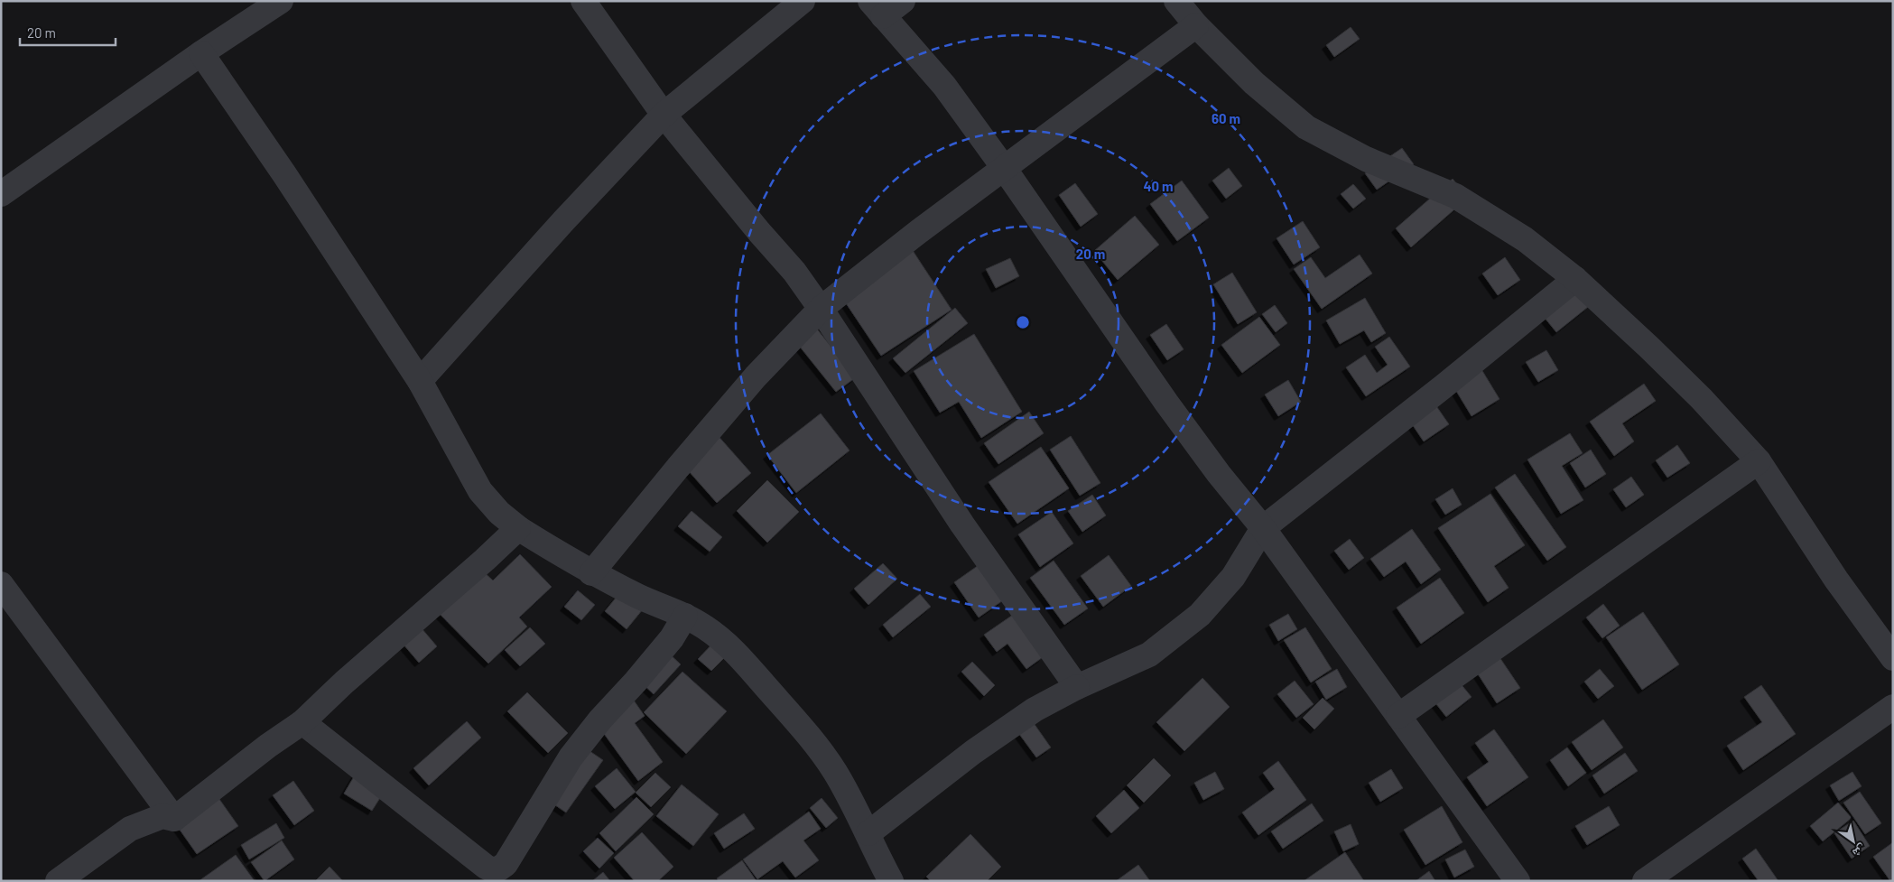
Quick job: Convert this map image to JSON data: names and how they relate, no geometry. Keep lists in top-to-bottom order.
{
  "scale_bar": "20 m",
  "north": "bottom right",
  "rings": ["60 m", "40 m", "20 m"]
}
